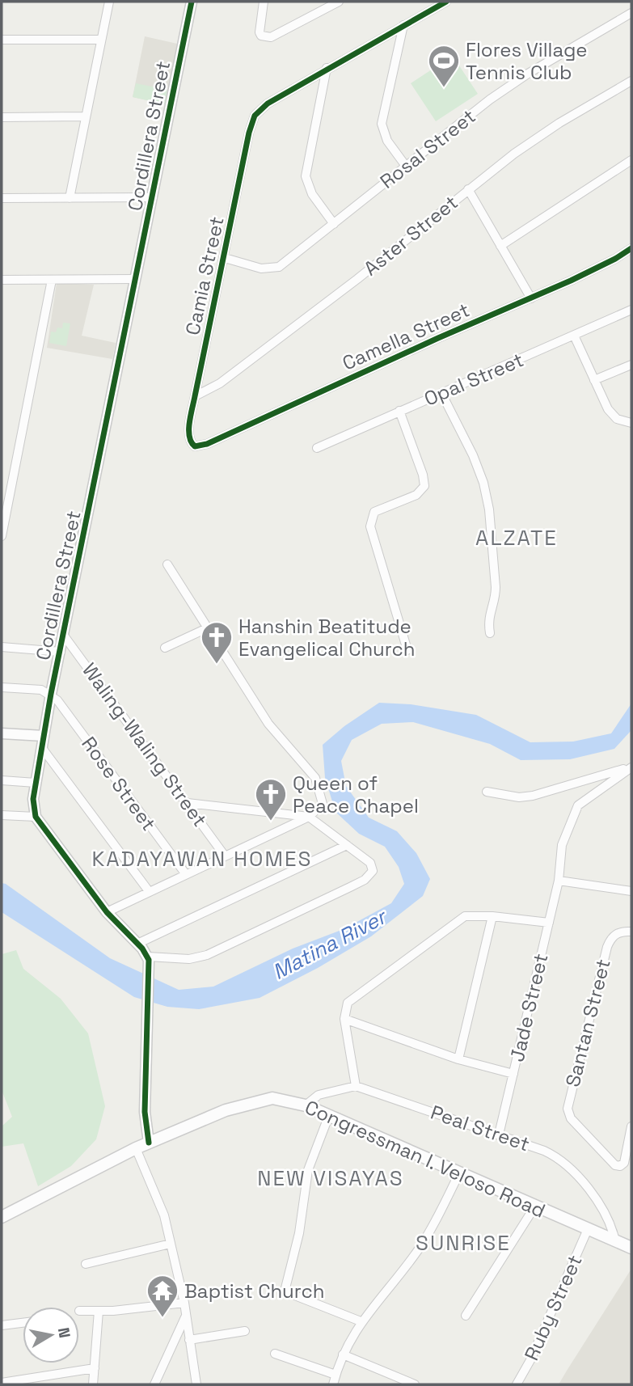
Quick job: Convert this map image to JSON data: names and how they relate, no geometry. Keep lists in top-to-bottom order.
{
  "streets": {
    "main road": ["Congressman I. Veloso Road"],
    "street": [
      "Cordillera Street",
      "Rosal Street",
      "Aster Street",
      "Camia Street",
      "Camella Street",
      "Opal Street",
      "Waling-Waling Street",
      "Rose Street",
      "Jade Street",
      "Santan Street",
      "Peal Street",
      "Ruby Street"
    ]
  },
  "crossings": [
    ["Cordillera Street", "Waling-Waling Street"],
    ["Cordillera Street", "Rose Street"],
    ["Rosal Street", "Camia Street"],
    ["Aster Street", "Camia Street"],
    ["Camia Street", "Camella Street"],
    ["Jade Street", "Peal Street"],
    ["Peal Street", "Congressman I. Veloso Road"],
    ["Congressman I. Veloso Road", "Ruby Street"]
  ],
  "districts": [
    "ALZATE",
    "KADAYAWAN HOMES",
    "NEW VISAYAS",
    "SUNRISE"
  ],
  "water": ["Matina River"],
  "places": {
    "sports": ["Flores Village Tennis Club"],
    "church": ["Hanshin Beatitude Evangelical Church", "Queen of Peace Chapel"],
    "temple": ["Baptist Church"]
  },
  "north": "right"
}
